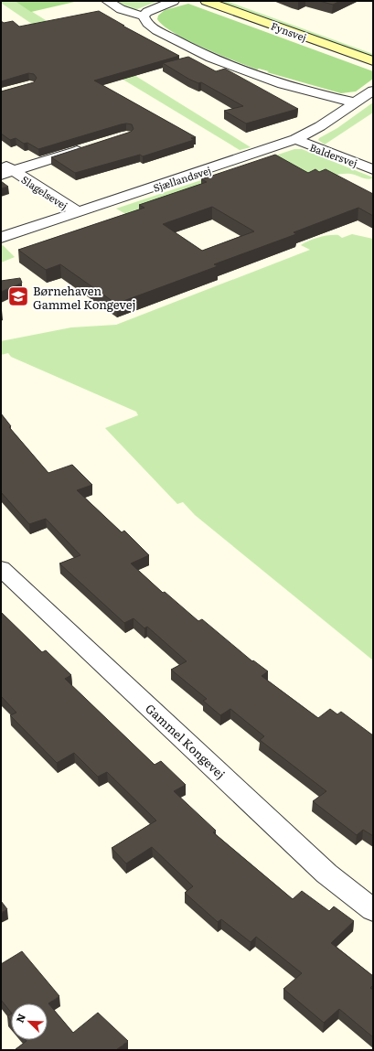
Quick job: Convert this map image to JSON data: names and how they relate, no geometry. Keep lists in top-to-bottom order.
{
  "streets": {
    "main road": ["Fynsvej"],
    "street": [
      "Baldersvej",
      "Sjællandsvej",
      "Slagelsevej",
      "Gammel Kongevej"
    ]
  },
  "crossings": [
    ["Baldersvej", "Sjællandsvej"],
    ["Sjællandsvej", "Slagelsevej"]
  ],
  "places": {
    "school or university": ["Børnehaven Gammel Kongevej"]
  },
  "north": "top left"
}
